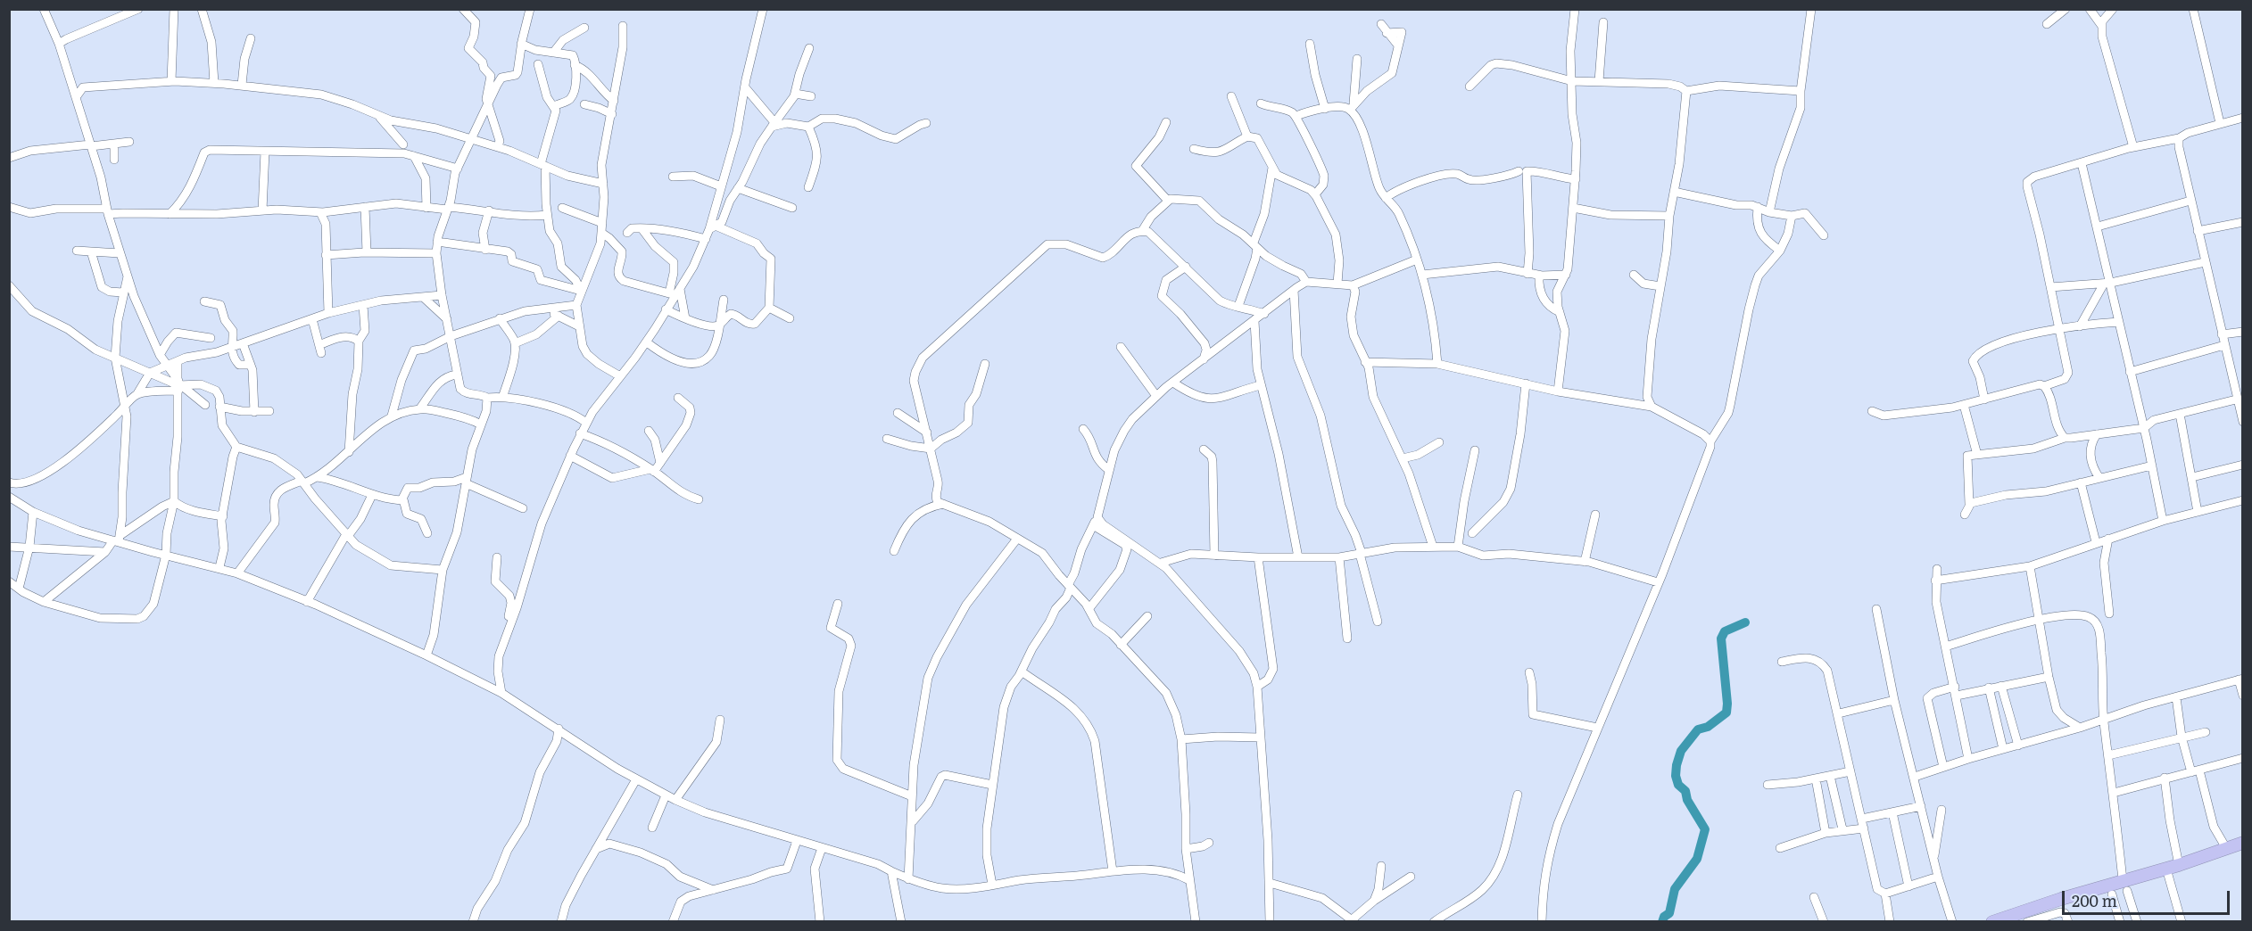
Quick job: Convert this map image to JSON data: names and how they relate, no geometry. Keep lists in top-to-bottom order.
{
  "scale_bar": "200 m"
}
